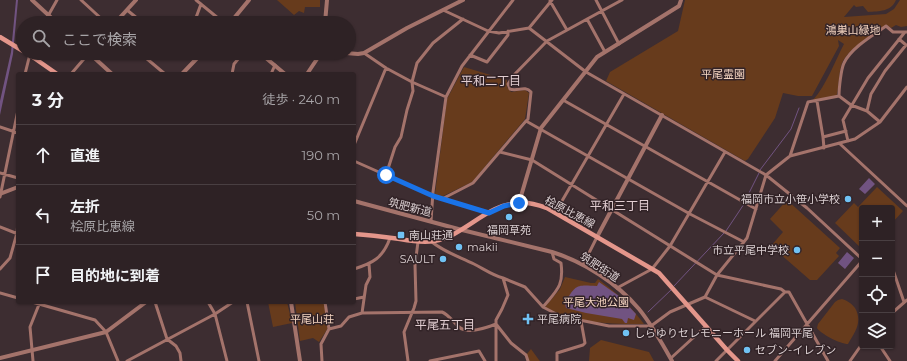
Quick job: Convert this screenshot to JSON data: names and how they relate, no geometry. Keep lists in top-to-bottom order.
{
  "streets": {
    "main road": ["桧原比恵線"],
    "street": ["筑肥新道", "筑肥街道"]
  },
  "crossings": [
    ["筑肥新道", "桧原比恵線"],
    ["筑肥新道", "筑肥街道"],
    ["桧原比恵線", "筑肥街道"]
  ],
  "districts": ["平和二丁目", "平和三丁目", "平尾五丁目"],
  "parks": [
    "鴻巣山緑地",
    "平尾霊園",
    "平尾大池公園",
    "平尾山荘"
  ],
  "places": {
    "other": [
      "福岡市立小笹小学校",
      "福岡草苑",
      "makii",
      "市立平尾中学校",
      "SAULT",
      "しらゆりセレモニーホール 福岡平尾",
      "セブン-イレブン"
    ],
    "transit": ["南山荘通"],
    "health": ["平尾病院"]
  },
  "page": {
    "search": "ここで検索",
    "heading": ["3 分", "徒歩 · 240 m"],
    "list": [
      ["直進", "190 m"],
      ["左折", "桧原比恵線", "50 m"],
      "目的地に到着"
    ],
    "map_buttons": ["+", "−"]
  }
}
